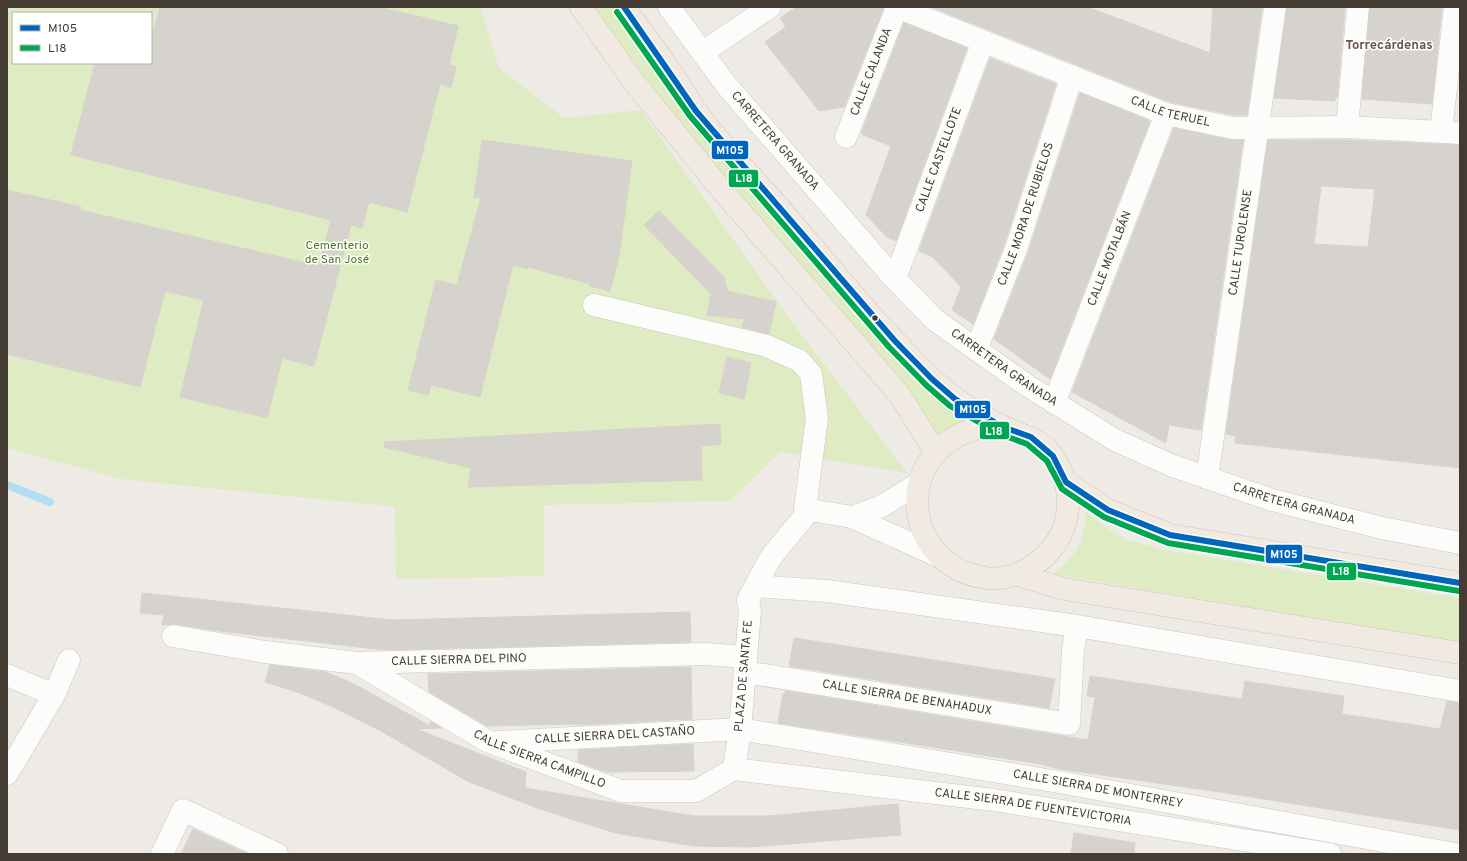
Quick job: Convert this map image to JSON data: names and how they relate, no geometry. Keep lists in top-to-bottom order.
{
  "streets": {
    "street": [
      "CALLE CALANDA",
      "CALLE TERUEL",
      "CARRETERA GRANADA",
      "CALLE CASTELLOTE",
      "CALLE MORA DE RUBIELOS",
      "CALLE TUROLENSE",
      "CALLE MOTALBÁN",
      "CALLE SIERRA DEL PINO",
      "PLAZA DE SANTA FE",
      "CALLE SIERRA DE BENAHADUX",
      "CALLE SIERRA DEL CASTAÑO",
      "CALLE SIERRA CAMPILLO",
      "CALLE SIERRA DE MONTERREY",
      "CALLE SIERRA DE FUENTEVICTORIA"
    ]
  },
  "crossings": [
    ["CALLE CALANDA", "CALLE TERUEL"],
    ["CALLE TERUEL", "CALLE CASTELLOTE"],
    ["CALLE TERUEL", "CALLE MORA DE RUBIELOS"],
    ["CALLE TERUEL", "CALLE TUROLENSE"],
    ["CALLE TERUEL", "CALLE MOTALBÁN"],
    ["CARRETERA GRANADA", "CALLE CASTELLOTE"],
    ["CARRETERA GRANADA", "CALLE MORA DE RUBIELOS"],
    ["CARRETERA GRANADA", "CALLE TUROLENSE"],
    ["CARRETERA GRANADA", "CALLE MOTALBÁN"],
    ["CALLE SIERRA DEL PINO", "PLAZA DE SANTA FE"],
    ["CALLE SIERRA DEL PINO", "CALLE SIERRA DE BENAHADUX"],
    ["CALLE SIERRA DEL PINO", "CALLE SIERRA CAMPILLO"],
    ["PLAZA DE SANTA FE", "CALLE SIERRA DE BENAHADUX"],
    ["PLAZA DE SANTA FE", "CALLE SIERRA DEL CASTAÑO"],
    ["PLAZA DE SANTA FE", "CALLE SIERRA CAMPILLO"],
    ["PLAZA DE SANTA FE", "CALLE SIERRA DE MONTERREY"],
    ["PLAZA DE SANTA FE", "CALLE SIERRA DE FUENTEVICTORIA"],
    ["CALLE SIERRA DEL CASTAÑO", "CALLE SIERRA CAMPILLO"],
    ["CALLE SIERRA DEL CASTAÑO", "CALLE SIERRA DE MONTERREY"],
    ["CALLE SIERRA CAMPILLO", "CALLE SIERRA DE FUENTEVICTORIA"]
  ],
  "districts": ["Torrecárdenas"],
  "parks": ["Cementerio de San José"],
  "lines": ["transit line M105", "transit line L18"],
  "legend": ["M105", "L18"]
}
